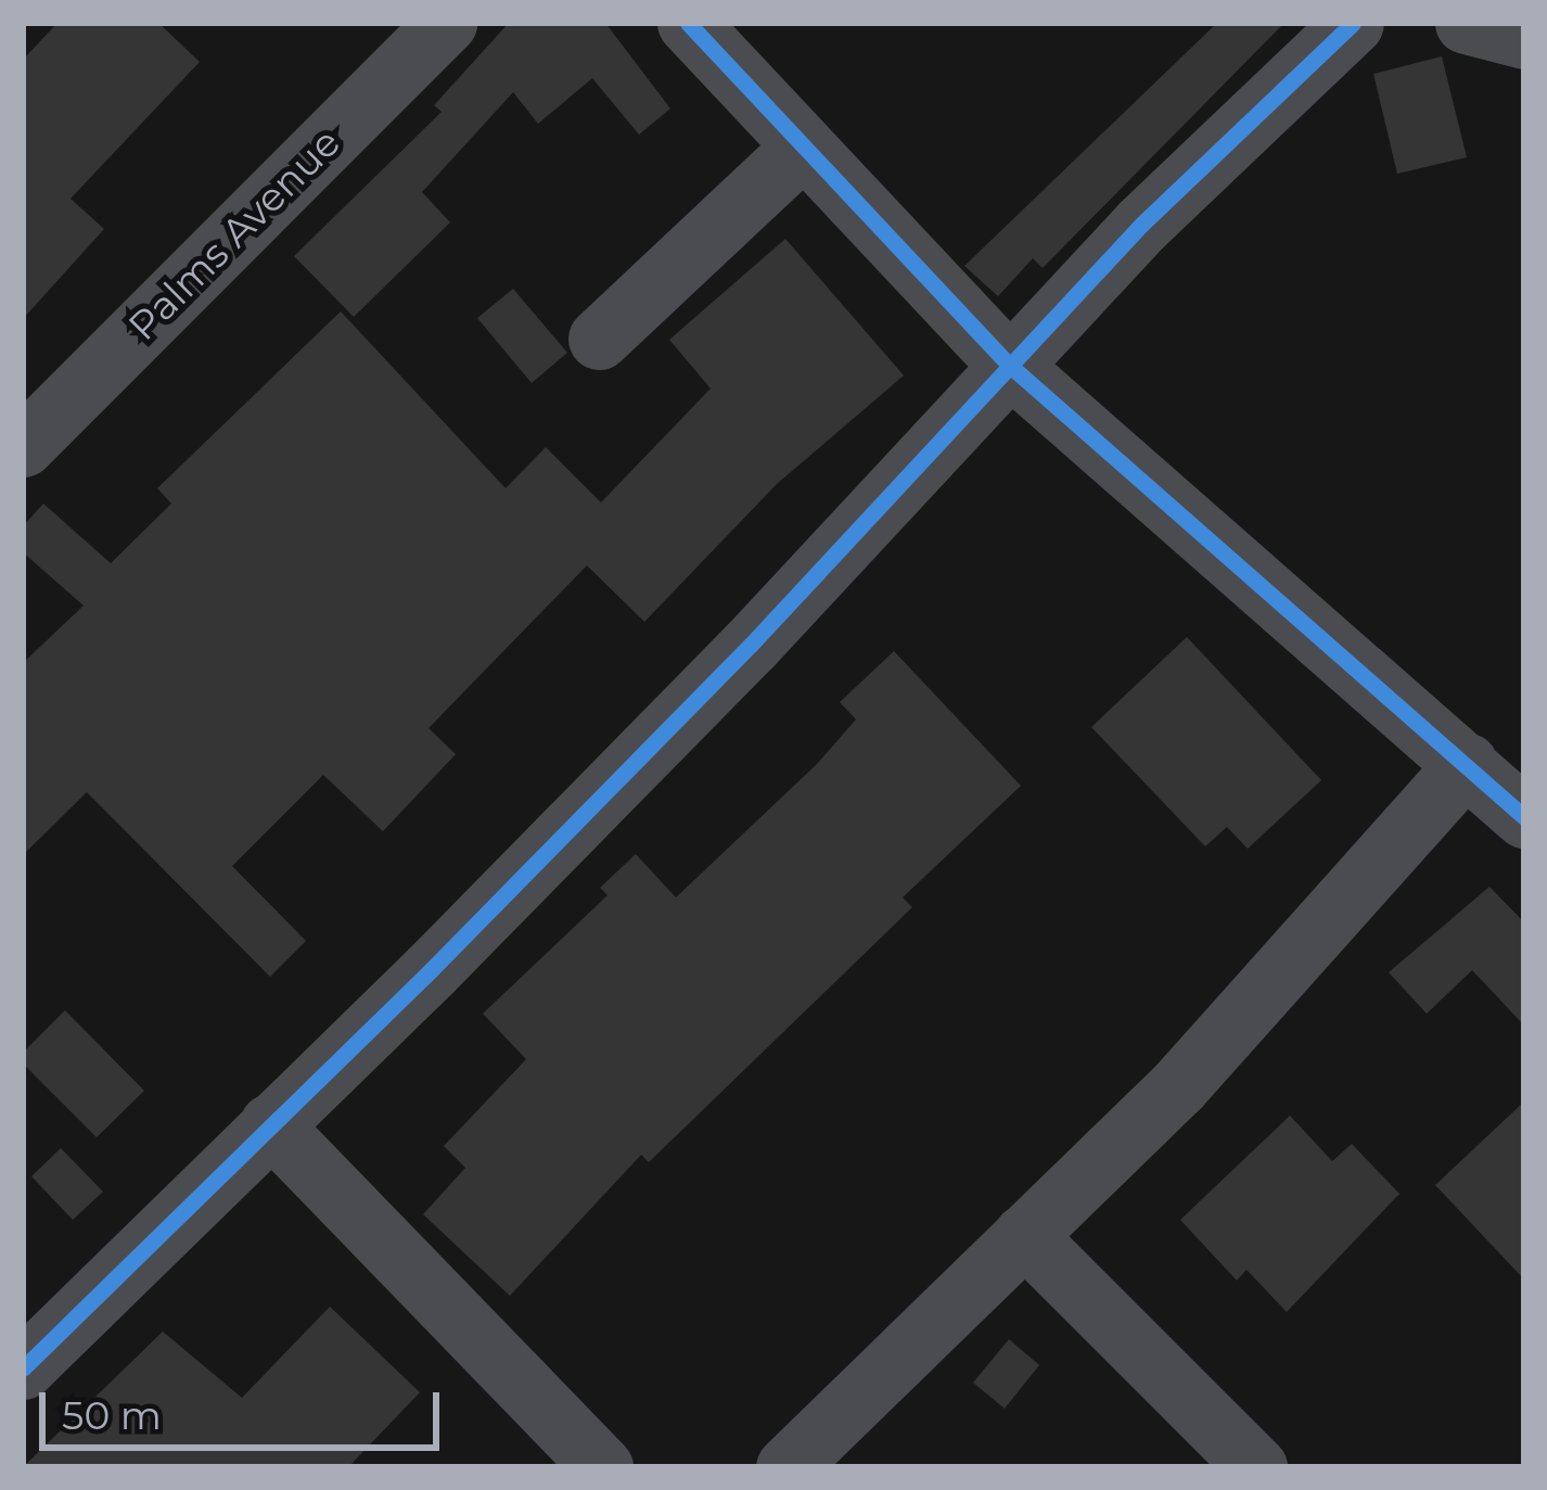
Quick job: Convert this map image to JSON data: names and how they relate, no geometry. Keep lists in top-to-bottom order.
{
  "streets": {
    "street": ["Palms Avenue"]
  },
  "scale_bar": "50 m"
}
